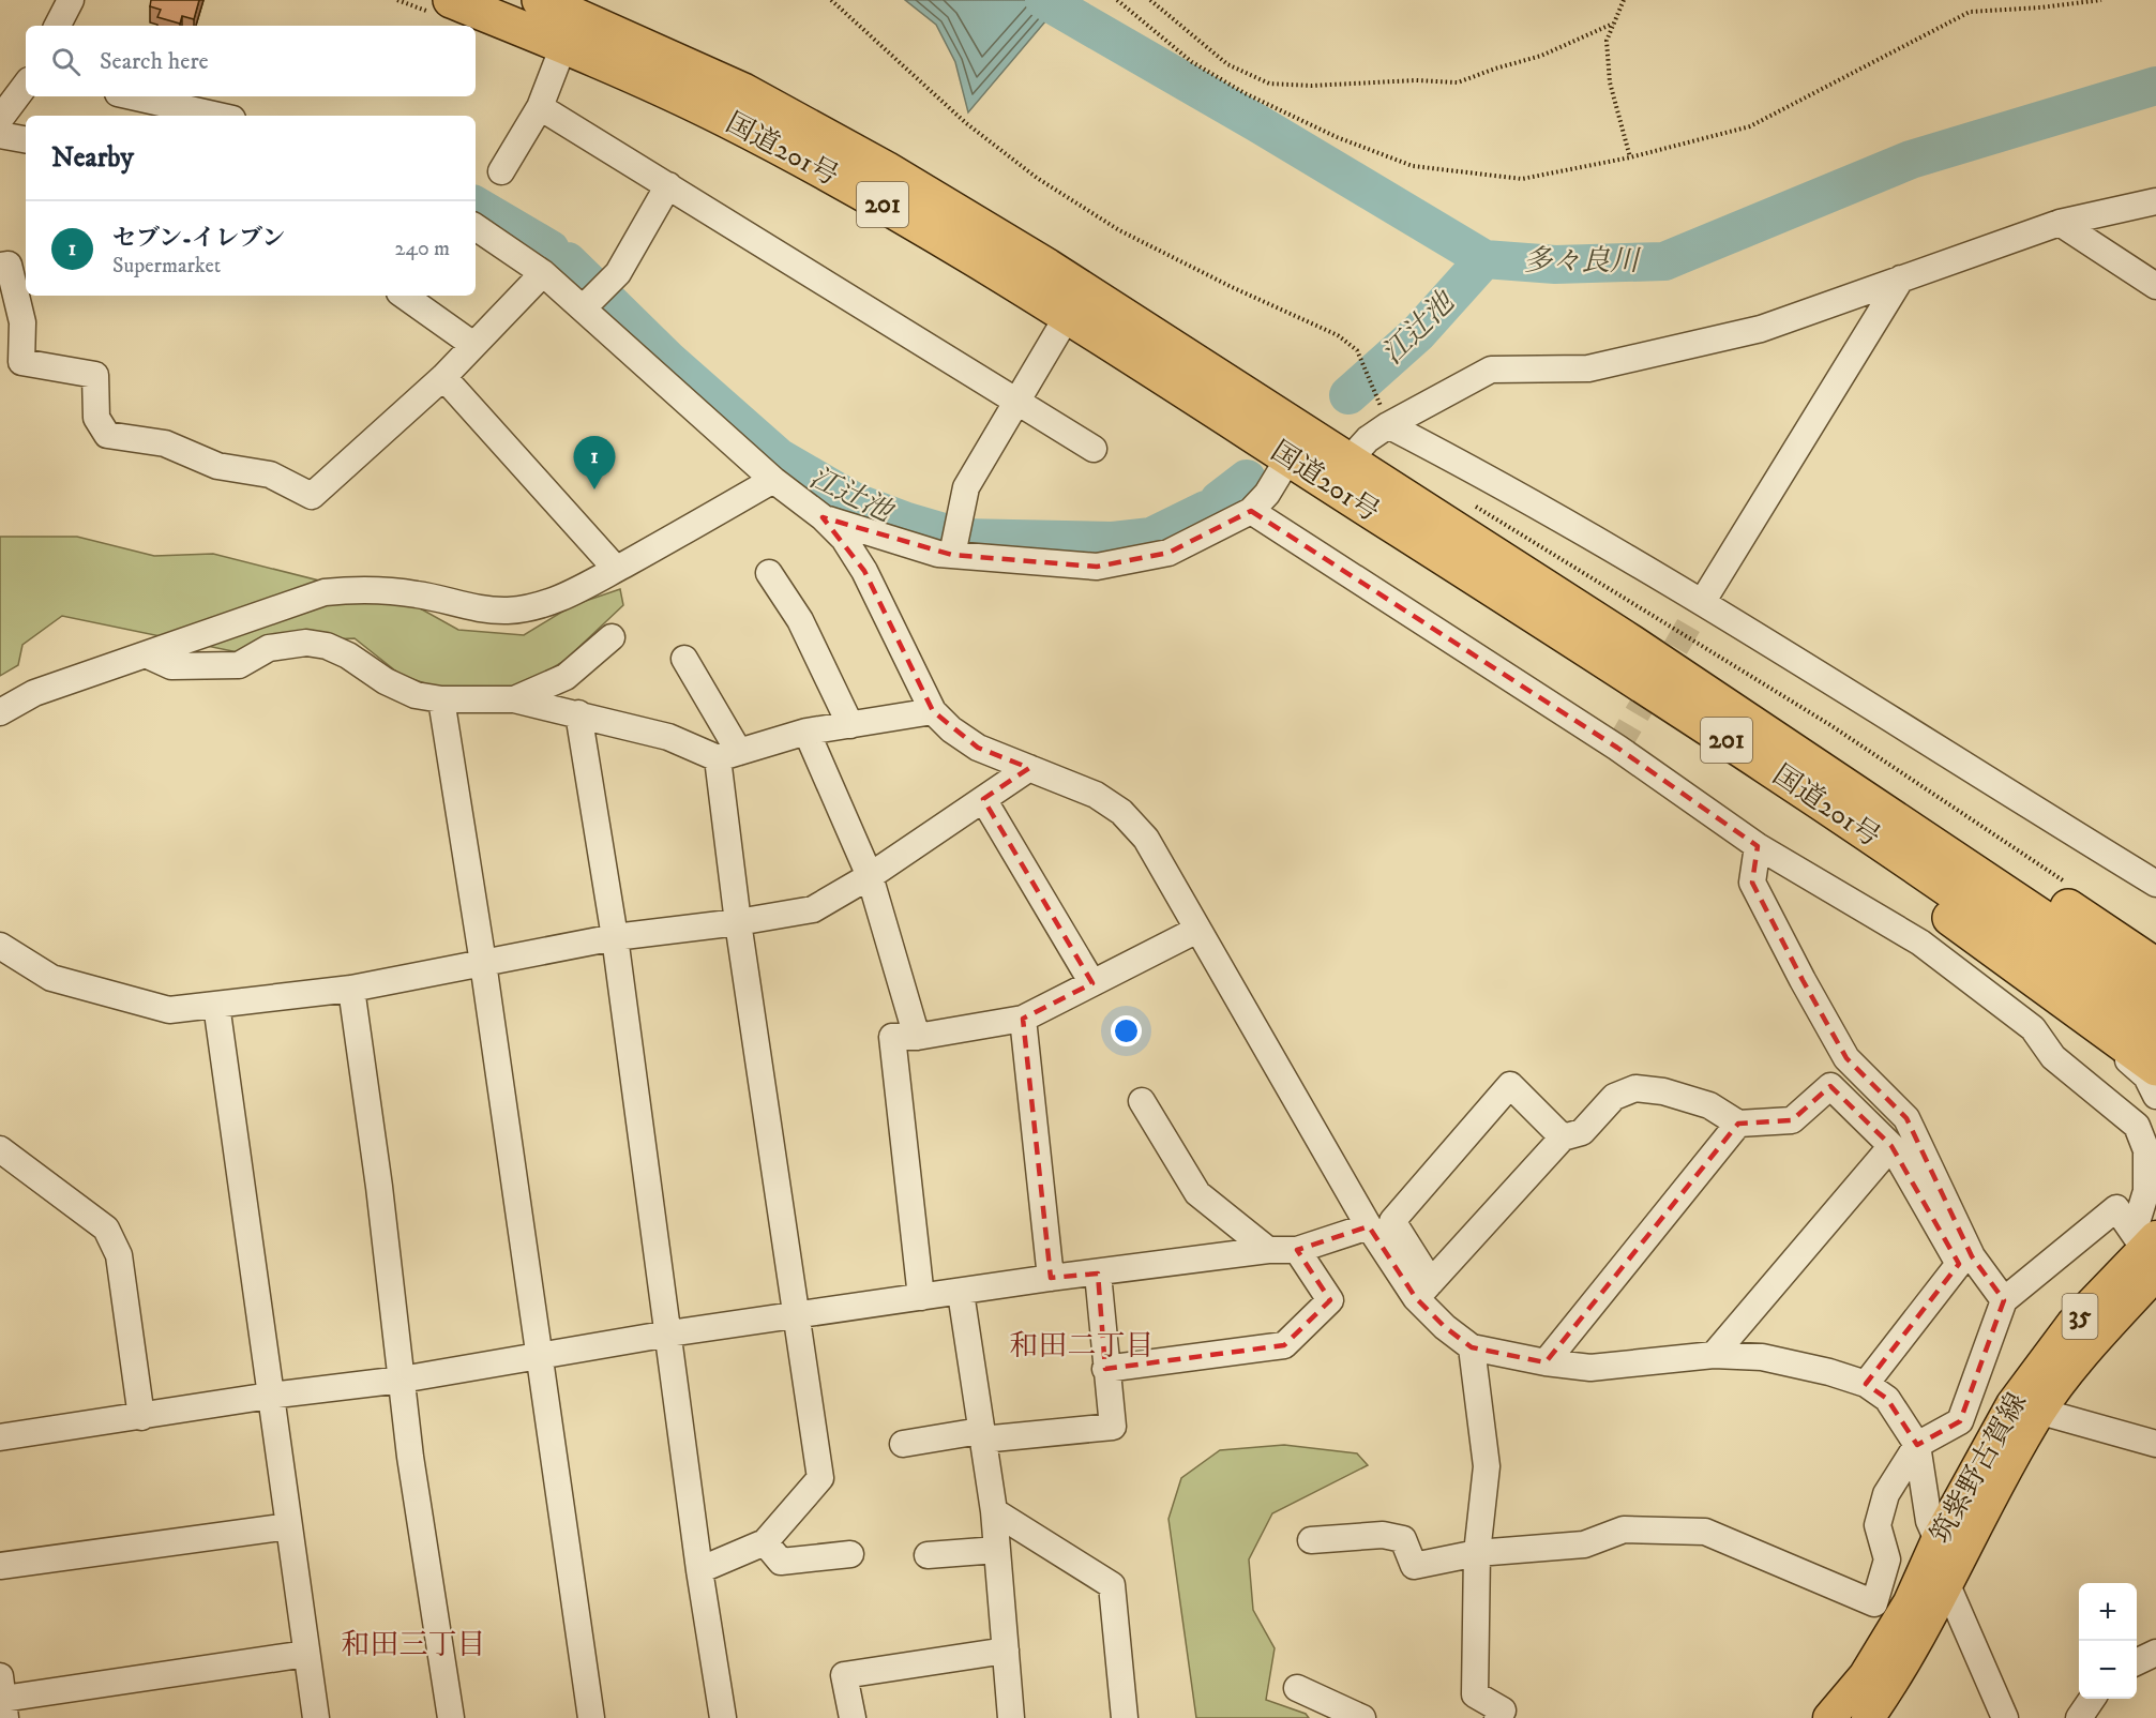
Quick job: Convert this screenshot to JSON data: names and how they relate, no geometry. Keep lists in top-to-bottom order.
{
  "streets": {
    "highway": ["国道201号", "201"],
    "main road": ["35", "筑紫野古賀線"]
  },
  "crossings": [
    ["国道201号", "201"]
  ],
  "districts": ["和田二丁目", "和田三丁目"],
  "water": ["多々良川", "江辻池"],
  "page": {
    "search": "Search here",
    "heading": "Nearby",
    "list": [
      {
        "mark": "1",
        "name": "セブン-イレブン",
        "note": "Supermarket",
        "value": "240 m"
      }
    ],
    "pins": "1",
    "map_buttons": ["+", "−"]
  }
}
